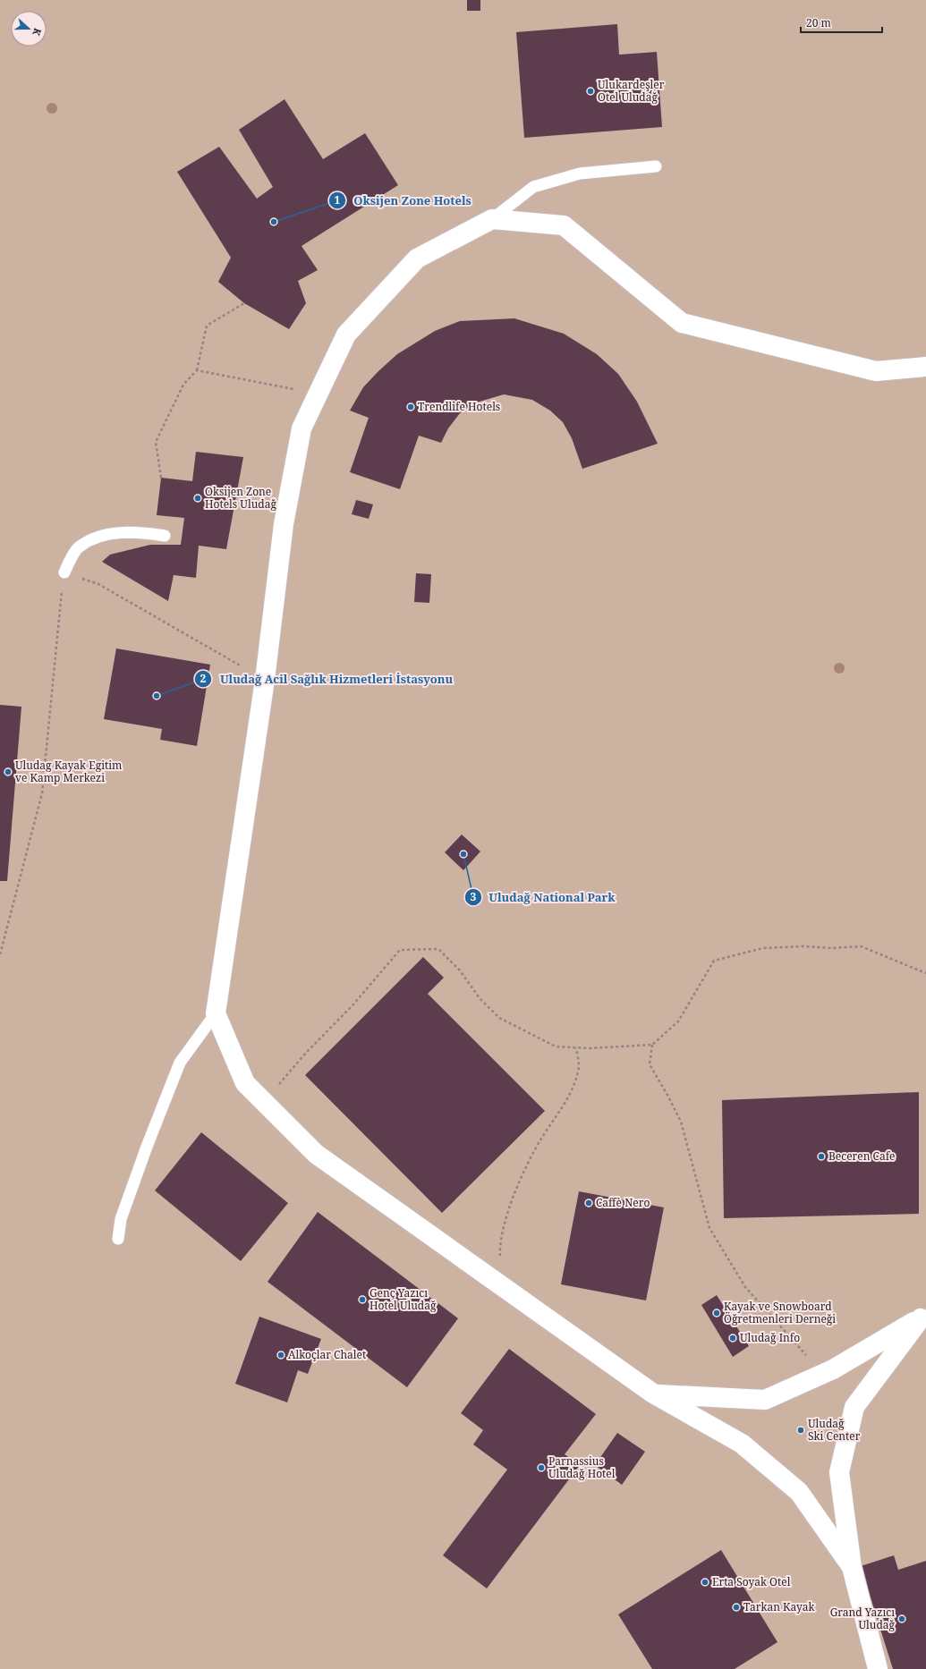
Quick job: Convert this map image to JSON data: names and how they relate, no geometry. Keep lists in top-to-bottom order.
{
  "places": [
    "Ulukardeşler Otel Uludağ",
    "Oksijen Zone Hotels",
    "Trendlife Hotels",
    "Oksijen Zone Hotels Uludağ",
    "Uludağ Acil Sağlık Hizmetleri İstasyonu",
    "Uludag Kayak Egitim ve Kamp Merkezi",
    "Uludağ National Park",
    "Beceren Cafe",
    "Caffè Nero",
    "Genç Yazıcı Hotel Uludağ",
    "Kayak ve Snowboard Öğretmenleri Derneği",
    "Uludağ Info",
    "Alkoçlar Chalet",
    "Uludağ Ski Center",
    "Parnassius Uludağ Hotel",
    "Erta Soyak Otel",
    "Tarkan Kayak",
    "Grand Yazıcı Uludağ"
  ],
  "scale_bar": "20 m",
  "north": "right"
}
